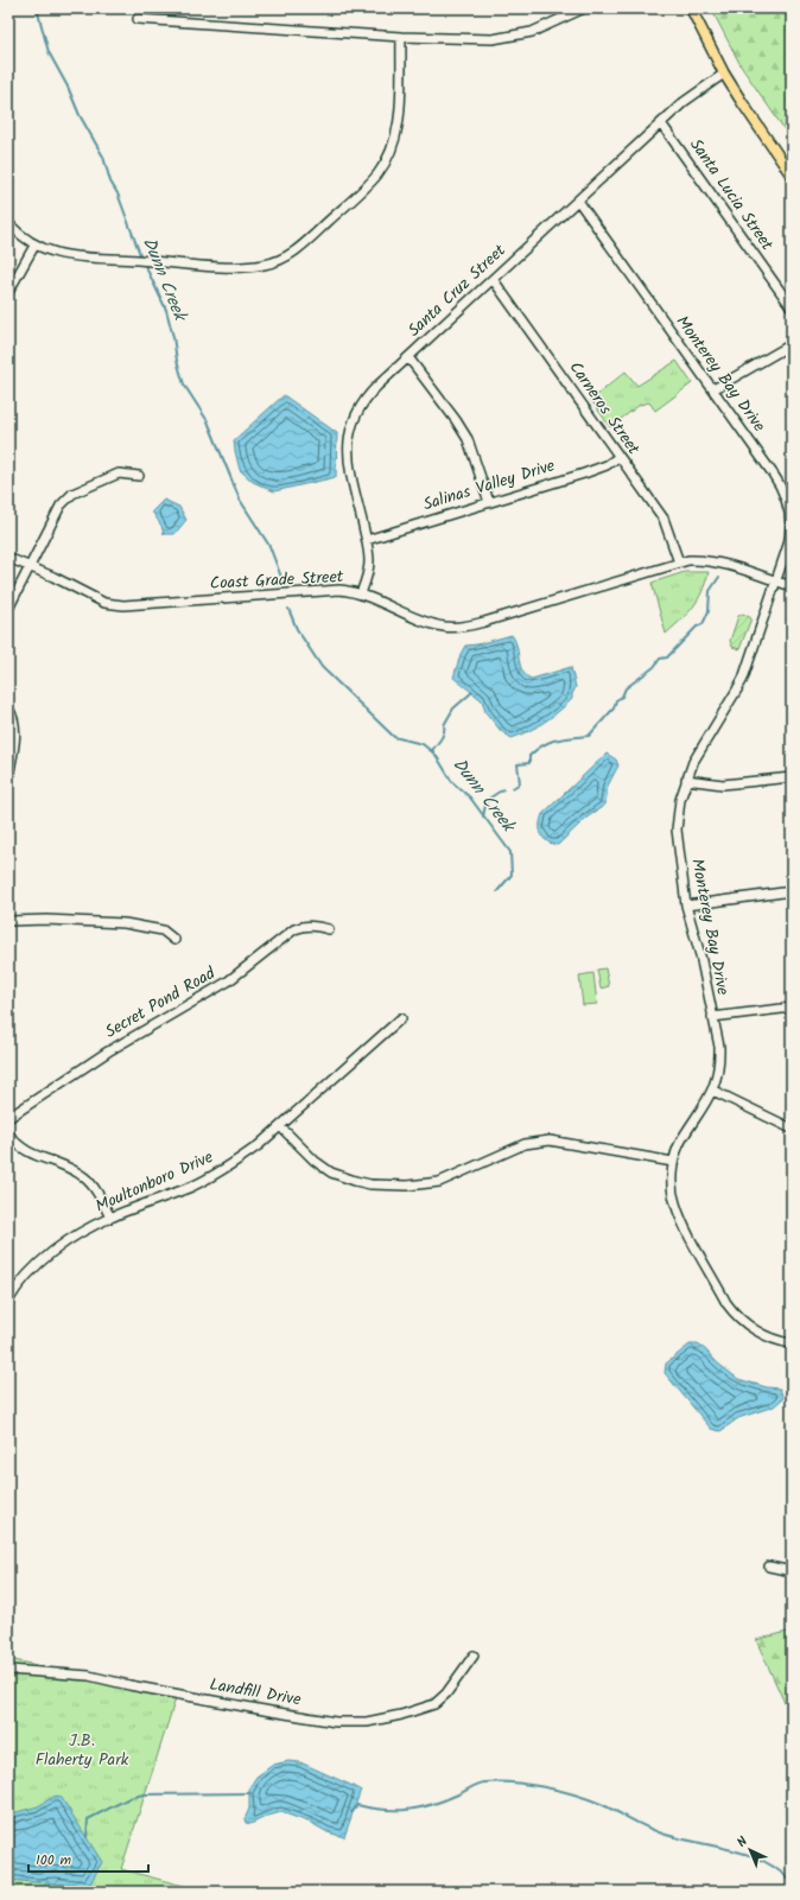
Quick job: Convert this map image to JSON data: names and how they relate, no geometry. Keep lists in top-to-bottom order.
{
  "streets": {
    "street": [
      "Santa Lucia Street",
      "Santa Cruz Street",
      "Monterey Bay Drive",
      "Carneros Street",
      "Salinas Valley Drive",
      "Coast Grade Street",
      "Secret Pond Road",
      "Moultonboro Drive",
      "Landfill Drive"
    ]
  },
  "crossings": [
    ["Santa Lucia Street", "Santa Cruz Street"],
    ["Santa Cruz Street", "Monterey Bay Drive"],
    ["Santa Cruz Street", "Carneros Street"],
    ["Santa Cruz Street", "Salinas Valley Drive"],
    ["Santa Cruz Street", "Coast Grade Street"],
    ["Monterey Bay Drive", "Coast Grade Street"],
    ["Carneros Street", "Salinas Valley Drive"],
    ["Carneros Street", "Coast Grade Street"]
  ],
  "water": ["Dunn Creek"],
  "parks": ["J.B. Flaherty Park"],
  "scale_bar": "100 m",
  "north": "top left"
}
